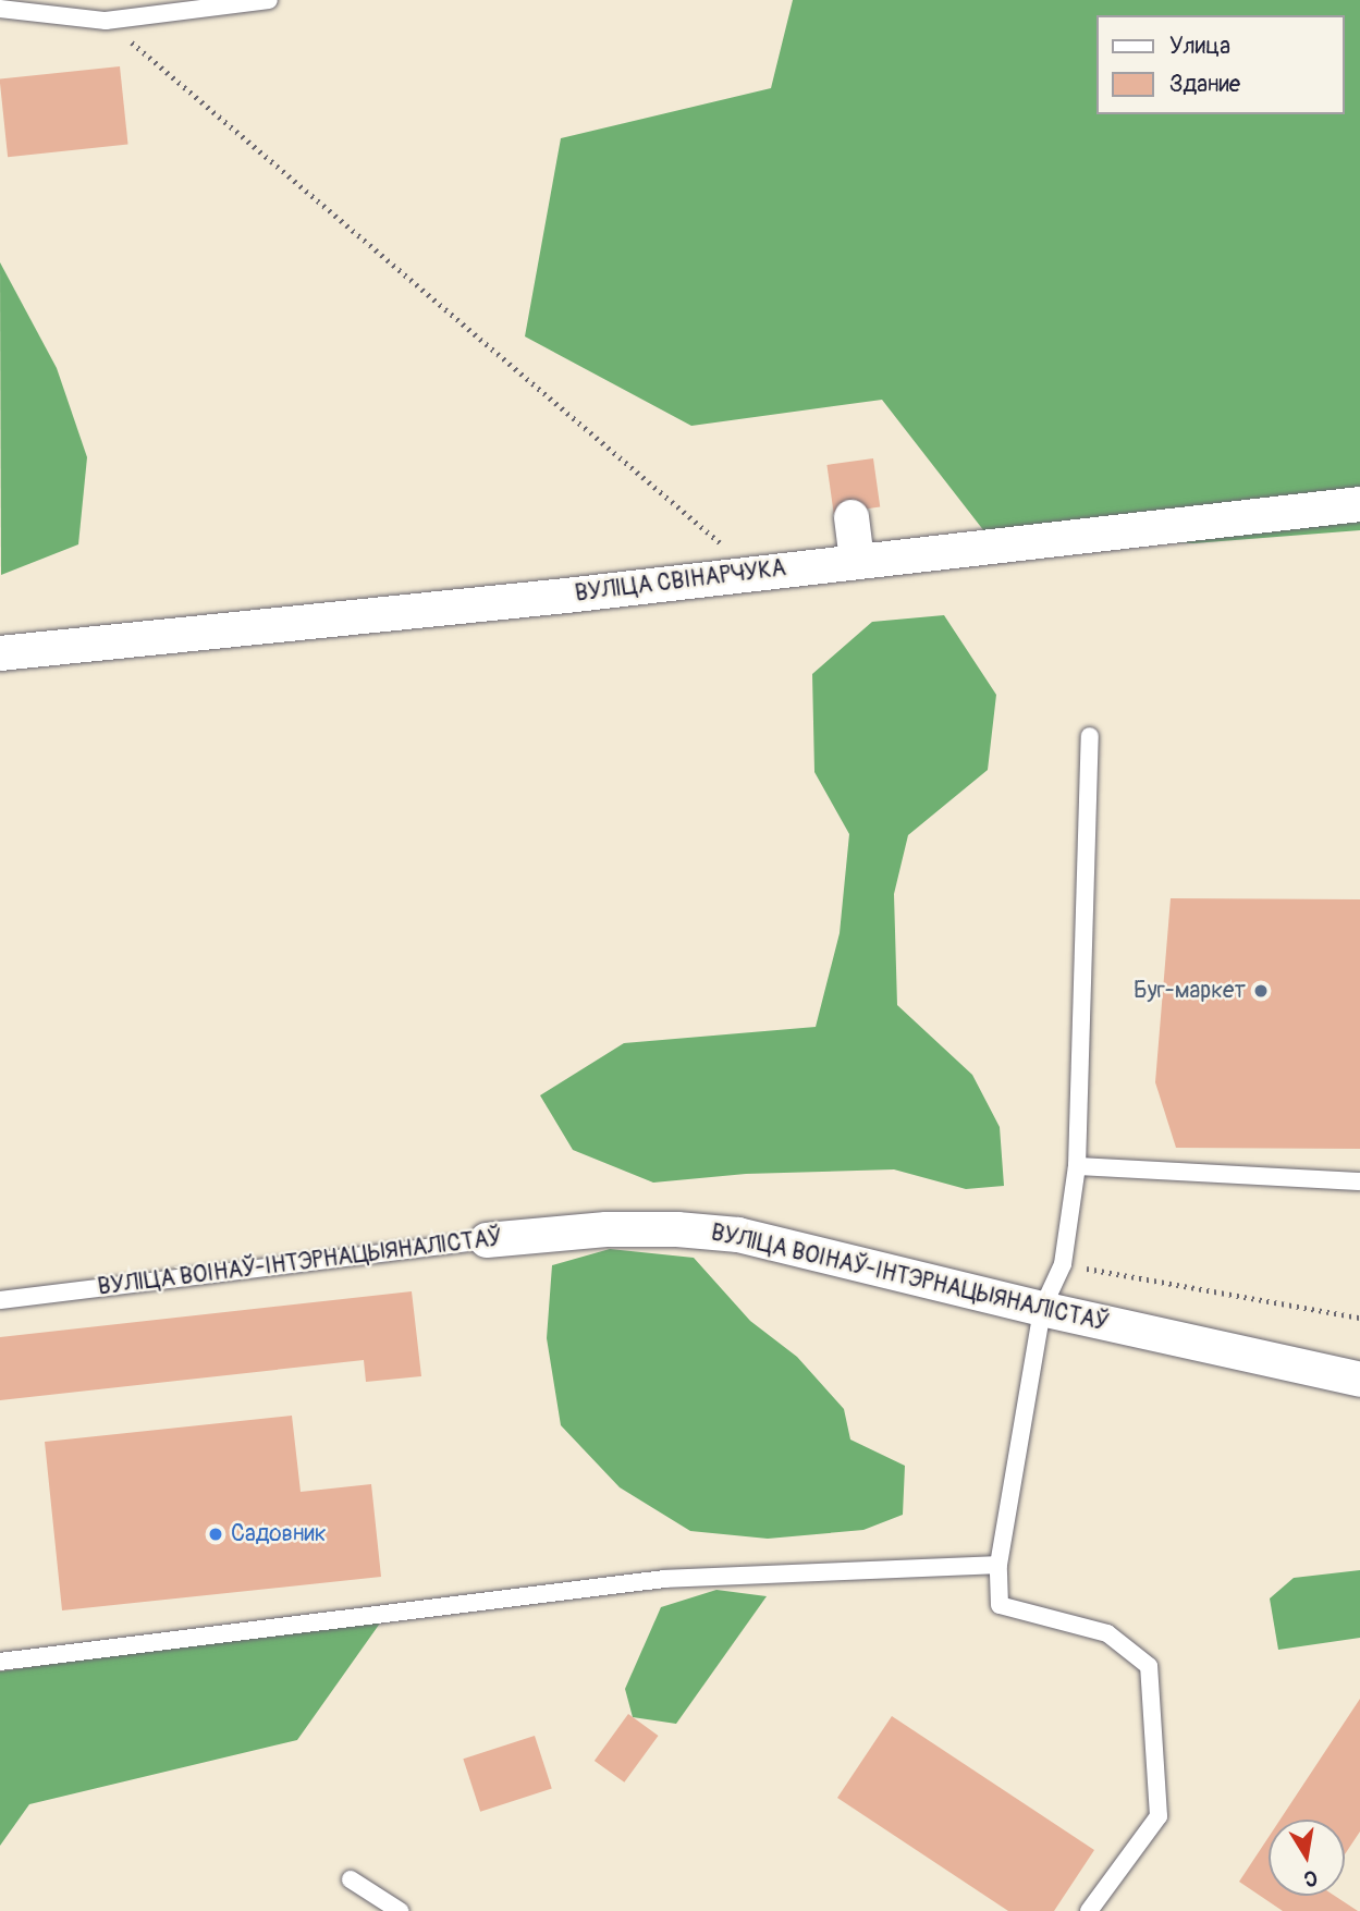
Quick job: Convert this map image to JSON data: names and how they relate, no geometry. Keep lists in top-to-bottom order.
{
  "streets": {
    "street": ["ВУЛІЦА СВІНАРЧУКА", "ВУЛІЦА ВОІНАЎ-ІНТЭРНАЦЫЯНАЛІСТАЎ"]
  },
  "places": ["Буг-маркет", "Садовник"],
  "legend": ["Улица", "Здание"],
  "north": "bottom"
}
